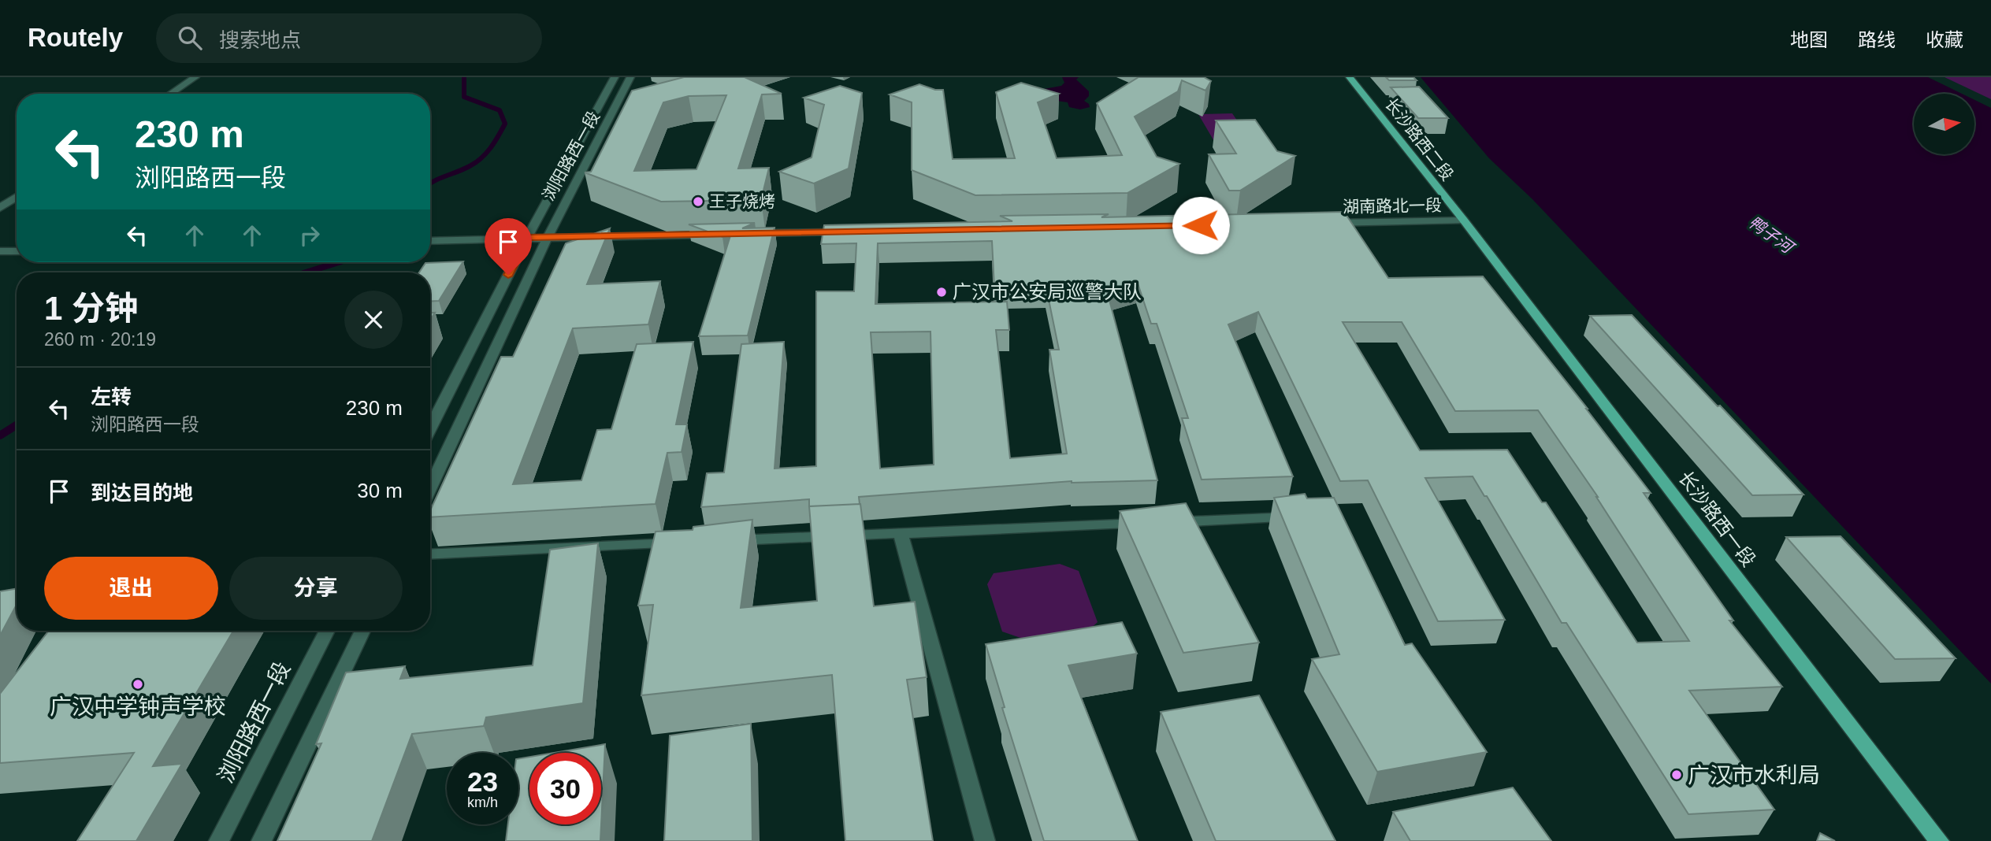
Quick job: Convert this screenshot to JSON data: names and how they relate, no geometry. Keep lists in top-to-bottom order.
{
  "streets": {
    "main road": ["长沙路西二段", "长沙路西一段"],
    "street": ["浏阳路西一段", "湖南路北一段"]
  },
  "crossings": [
    ["长沙路西二段", "湖南路北一段"],
    ["长沙路西二段", "长沙路西一段"],
    ["湖南路北一段", "长沙路西一段"]
  ],
  "water": ["鸭子河"],
  "places": [
    "王子烧烤",
    "广汉市公安局巡警大队",
    "广汉中学钟声学校",
    "广汉市水利局"
  ],
  "north": "right",
  "page": {
    "header": "Routely",
    "search": "搜索地点",
    "nav": ["地图", "路线", "收藏"],
    "turn": ["230 m", "浏阳路西一段"],
    "heading": ["1 分钟", "260 m · 20:19"],
    "list": [
      {
        "name": "左转",
        "note": "浏阳路西一段",
        "value": "230 m"
      },
      {
        "name": "到达目的地",
        "value": "30 m"
      }
    ],
    "buttons": ["退出", "分享"],
    "speed": "23 km/h",
    "limit": "30"
  }
}
